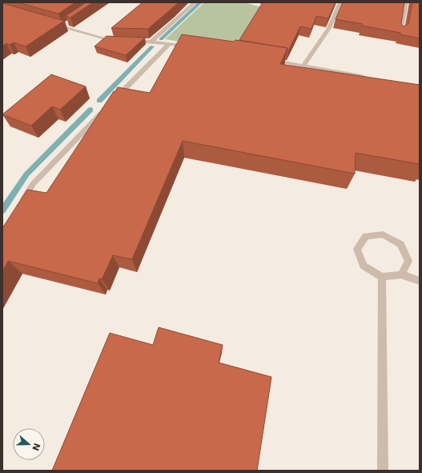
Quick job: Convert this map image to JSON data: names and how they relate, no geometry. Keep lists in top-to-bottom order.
{
  "north": "right"
}
